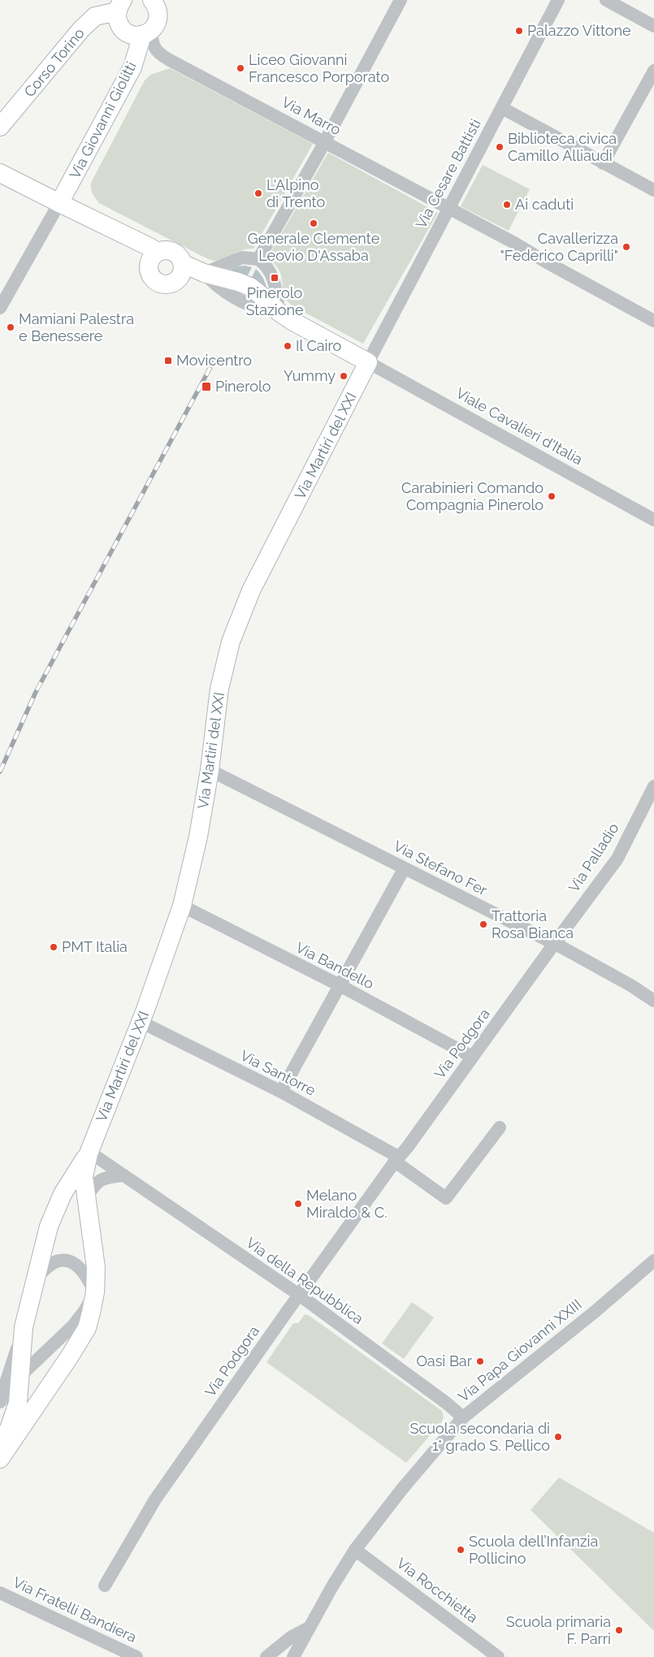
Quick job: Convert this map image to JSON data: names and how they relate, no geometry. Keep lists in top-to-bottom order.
{
  "streets": {
    "street": [
      "Corso Torino",
      "Via Marro",
      "Via Giovanni Giolitti",
      "Via Cesare Battisti",
      "Viale Cavalieri d'Italia",
      "Via Martiri del XXI",
      "Via Palladio",
      "Via Stefano Fer",
      "Via Bandello",
      "Via Podgora",
      "Via Santorre",
      "Via della Repubblica",
      "Via Papa Giovanni XXIII",
      "Via Rocchietta",
      "Via Fratelli Bandiera"
    ]
  },
  "crossings": [
    ["Via Marro", "Via Giovanni Giolitti"],
    ["Via Marro", "Via Cesare Battisti"],
    ["Via Cesare Battisti", "Viale Cavalieri d'Italia"],
    ["Via Cesare Battisti", "Via Martiri del XXI"],
    ["Viale Cavalieri d'Italia", "Via Martiri del XXI"],
    ["Via Martiri del XXI", "Via Stefano Fer"],
    ["Via Martiri del XXI", "Via Bandello"],
    ["Via Martiri del XXI", "Via Santorre"],
    ["Via Martiri del XXI", "Via della Repubblica"],
    ["Via Palladio", "Via Stefano Fer"],
    ["Via Palladio", "Via Podgora"],
    ["Via Stefano Fer", "Via Podgora"],
    ["Via Bandello", "Via Podgora"],
    ["Via Podgora", "Via Santorre"],
    ["Via Podgora", "Via della Repubblica"],
    ["Via della Repubblica", "Via Papa Giovanni XXIII"],
    ["Via Papa Giovanni XXIII", "Via Rocchietta"]
  ],
  "places": {
    "other": [
      "Palazzo Vittone",
      "Liceo Giovanni Francesco Porporato",
      "Biblioteca civica Camillo Alliaudi",
      "L'Alpino di Trento",
      "Ai caduti",
      "Generale Clemente Leovio D'Assaba",
      "Cavallerizza \"Federico Caprilli\"",
      "Mamiani Palestra e Benessere",
      "Il Cairo",
      "Yummy",
      "Carabinieri Comando Compagnia Pinerolo",
      "Trattoria Rosa Bianca",
      "PMT Italia",
      "Melano Miraldo & C.",
      "Oasi Bar",
      "Scuola secondaria di 1° grado S. Pellico",
      "Scuola dell’Infanzia Pollicino",
      "Scuola primaria F. Parri"
    ],
    "transit": ["Pinerolo Stazione", "Movicentro", "Pinerolo"]
  }
}
